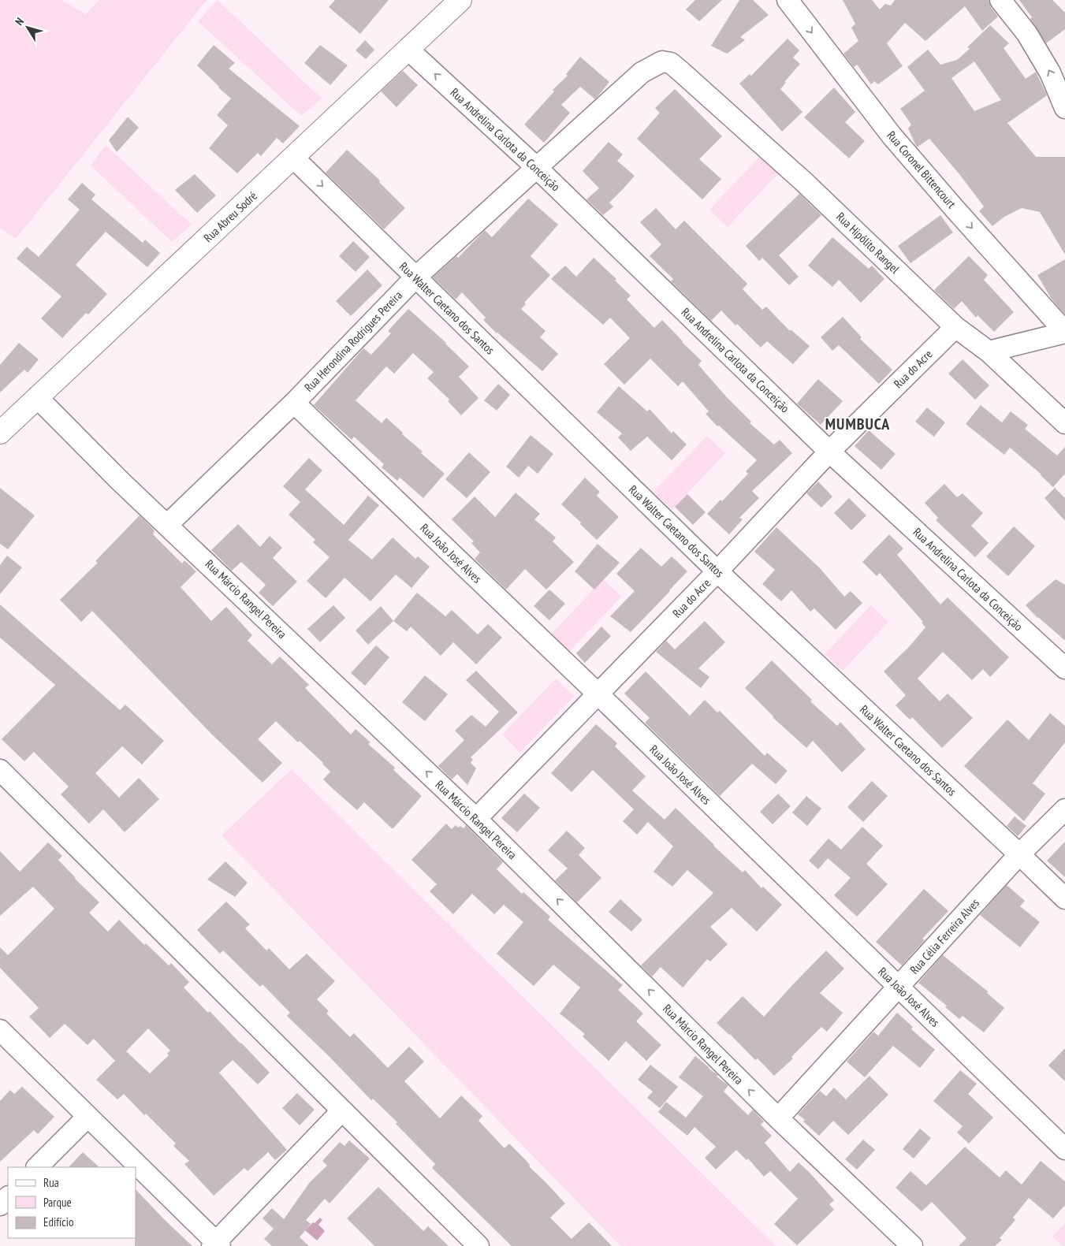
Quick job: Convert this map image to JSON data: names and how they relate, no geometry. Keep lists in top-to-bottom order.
{
  "streets": {
    "main road": ["Rua Abreu Sodré"],
    "street": [
      "Rua Andrelina Carlota da Conceição",
      "Rua Coronel Bittencourt",
      "Rua Hipólito Rangel",
      "Rua Walter Caetano dos Santos",
      "Rua Herondina Rodrigues Pereira",
      "Rua do Acre",
      "Rua João José Alves",
      "Rua Márcio Rangel Pereira",
      "Rua Célia Ferreira Alves"
    ]
  },
  "crossings": [
    ["Rua Andrelina Carlota da Conceição", "Rua Abreu Sodré"],
    ["Rua Andrelina Carlota da Conceição", "Rua Herondina Rodrigues Pereira"],
    ["Rua Andrelina Carlota da Conceição", "Rua do Acre"],
    ["Rua Abreu Sodré", "Rua Walter Caetano dos Santos"],
    ["Rua Abreu Sodré", "Rua Márcio Rangel Pereira"],
    ["Rua Hipólito Rangel", "Rua Herondina Rodrigues Pereira"],
    ["Rua Hipólito Rangel", "Rua do Acre"],
    ["Rua Walter Caetano dos Santos", "Rua Herondina Rodrigues Pereira"],
    ["Rua Walter Caetano dos Santos", "Rua do Acre"],
    ["Rua Walter Caetano dos Santos", "Rua Célia Ferreira Alves"],
    ["Rua Herondina Rodrigues Pereira", "Rua João José Alves"],
    ["Rua Herondina Rodrigues Pereira", "Rua Márcio Rangel Pereira"],
    ["Rua do Acre", "Rua João José Alves"],
    ["Rua do Acre", "Rua Márcio Rangel Pereira"],
    ["Rua João José Alves", "Rua Célia Ferreira Alves"],
    ["Rua Márcio Rangel Pereira", "Rua Célia Ferreira Alves"]
  ],
  "one_way": ["Rua Coronel Bittencourt", "Rua Márcio Rangel Pereira"],
  "districts": ["MUMBUCA"],
  "legend": ["Rua", "Parque", "Edifício"],
  "north": "top left"
}
